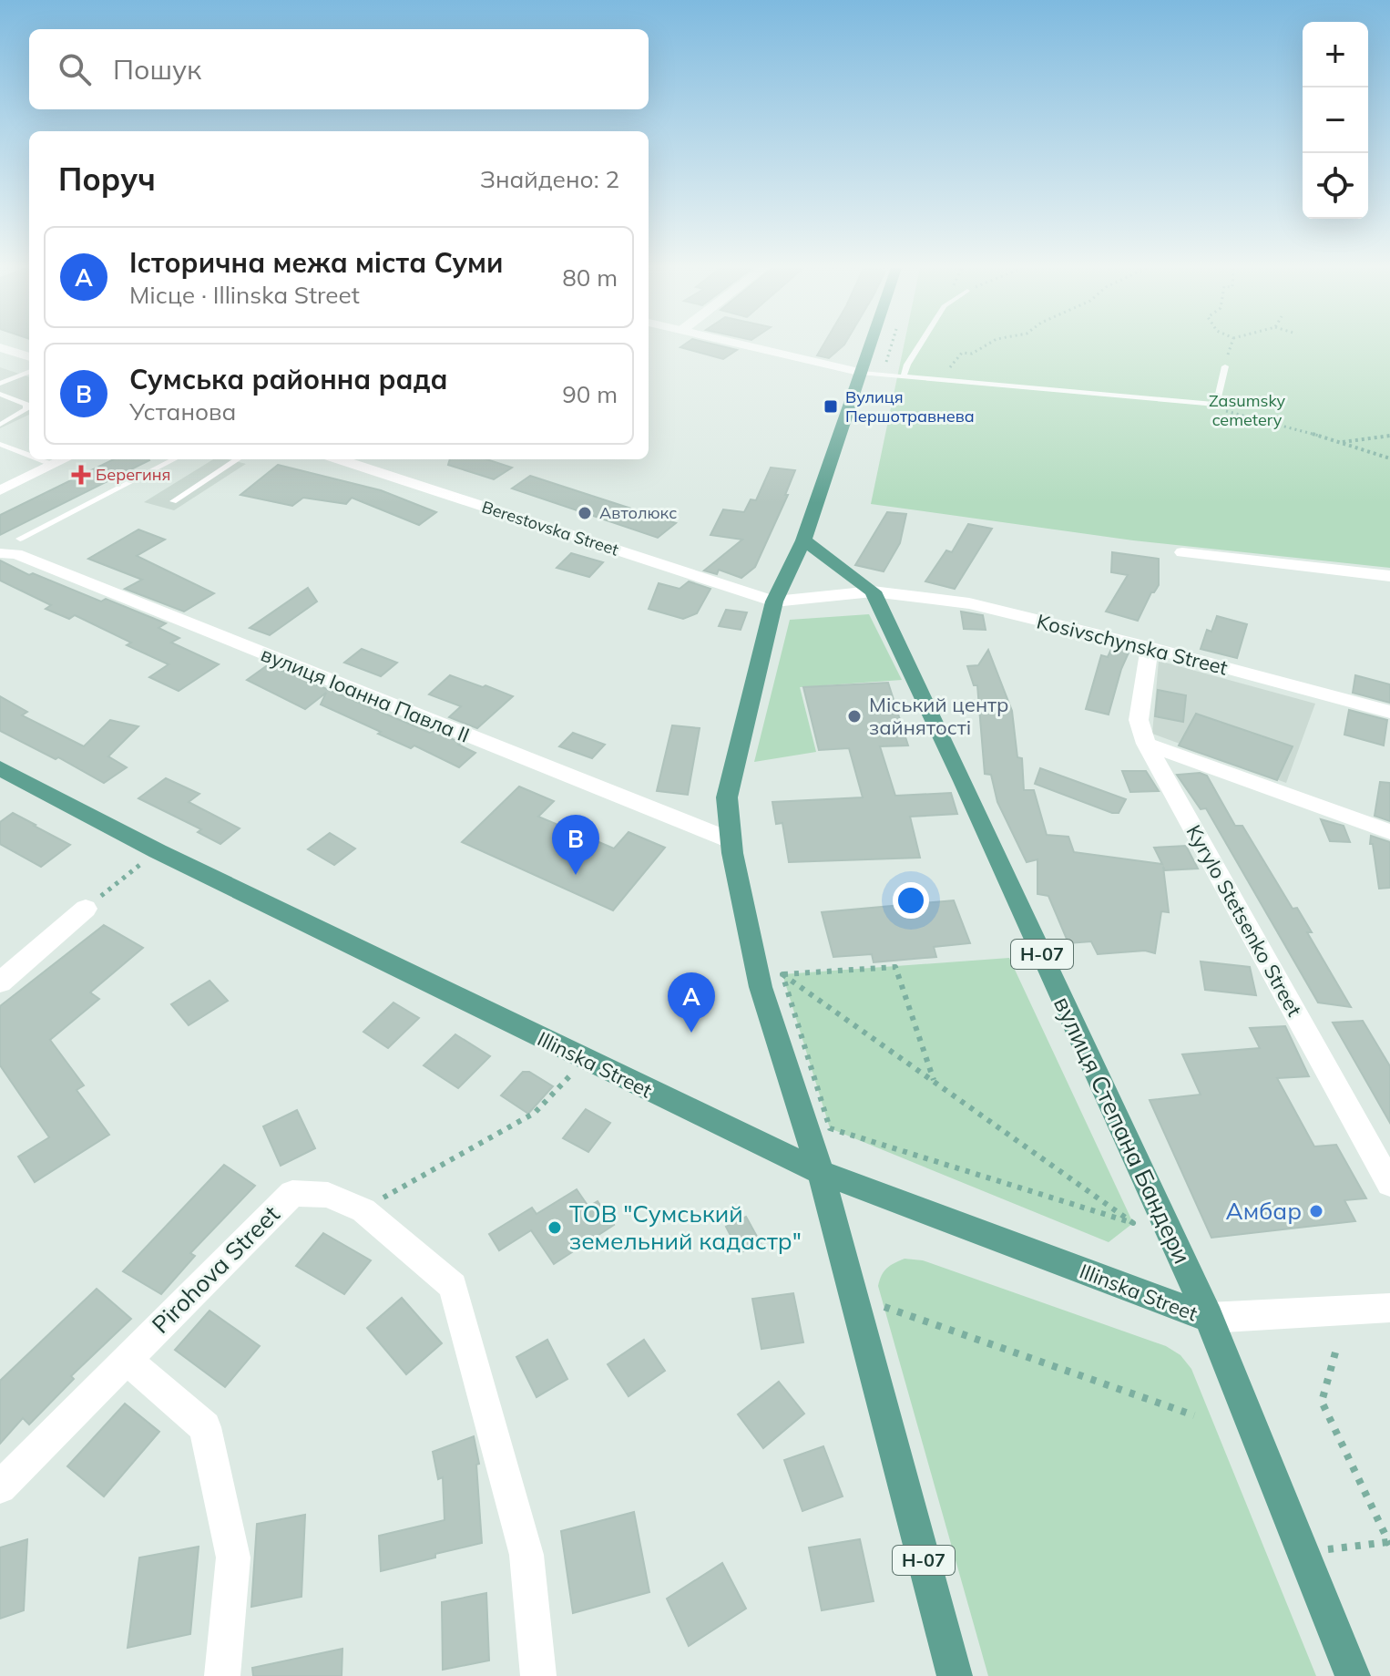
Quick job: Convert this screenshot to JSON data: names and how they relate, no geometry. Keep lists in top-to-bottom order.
{
  "streets": {
    "main road": ["Н-07", "Illinska Street", "вулиця Степана Бандери"],
    "street": [
      "Berestovska Street",
      "Kosivschynska Street",
      "вулиця Іоанна Павла II",
      "Kyrylo Stetsenko Street",
      "Pirohova Street"
    ]
  },
  "crossings": [
    ["Berestovska Street", "Kosivschynska Street"],
    ["Berestovska Street", "Н-07"],
    ["Kosivschynska Street", "Kyrylo Stetsenko Street"],
    ["Kosivschynska Street", "Н-07"],
    ["Kosivschynska Street", "вулиця Степана Бандери"],
    ["вулиця Іоанна Павла II", "Н-07"],
    ["Н-07", "Illinska Street"],
    ["Н-07", "вулиця Степана Бандери"],
    ["Illinska Street", "вулиця Степана Бандери"]
  ],
  "parks": ["Zasumsky cemetery"],
  "places": {
    "transit": ["Вулиця Першотравнева"],
    "health": ["Берегиня"],
    "other": [
      "Автолюкс",
      "Міський центр зайнятості",
      "Амбар",
      "ТОВ \"Сумський земельний кадастр\""
    ]
  },
  "page": {
    "map_buttons": ["+", "−"],
    "search": "Пошук",
    "heading": ["Поруч", "Знайдено: 2"],
    "list": [
      {
        "mark": "A",
        "name": "Історична межа міста Суми",
        "note": "Місце · Illinska Street",
        "value": "80 m"
      },
      {
        "mark": "B",
        "name": "Сумська районна рада",
        "note": "Установа",
        "value": "90 m"
      }
    ],
    "pins": ["B", "A"]
  }
}
